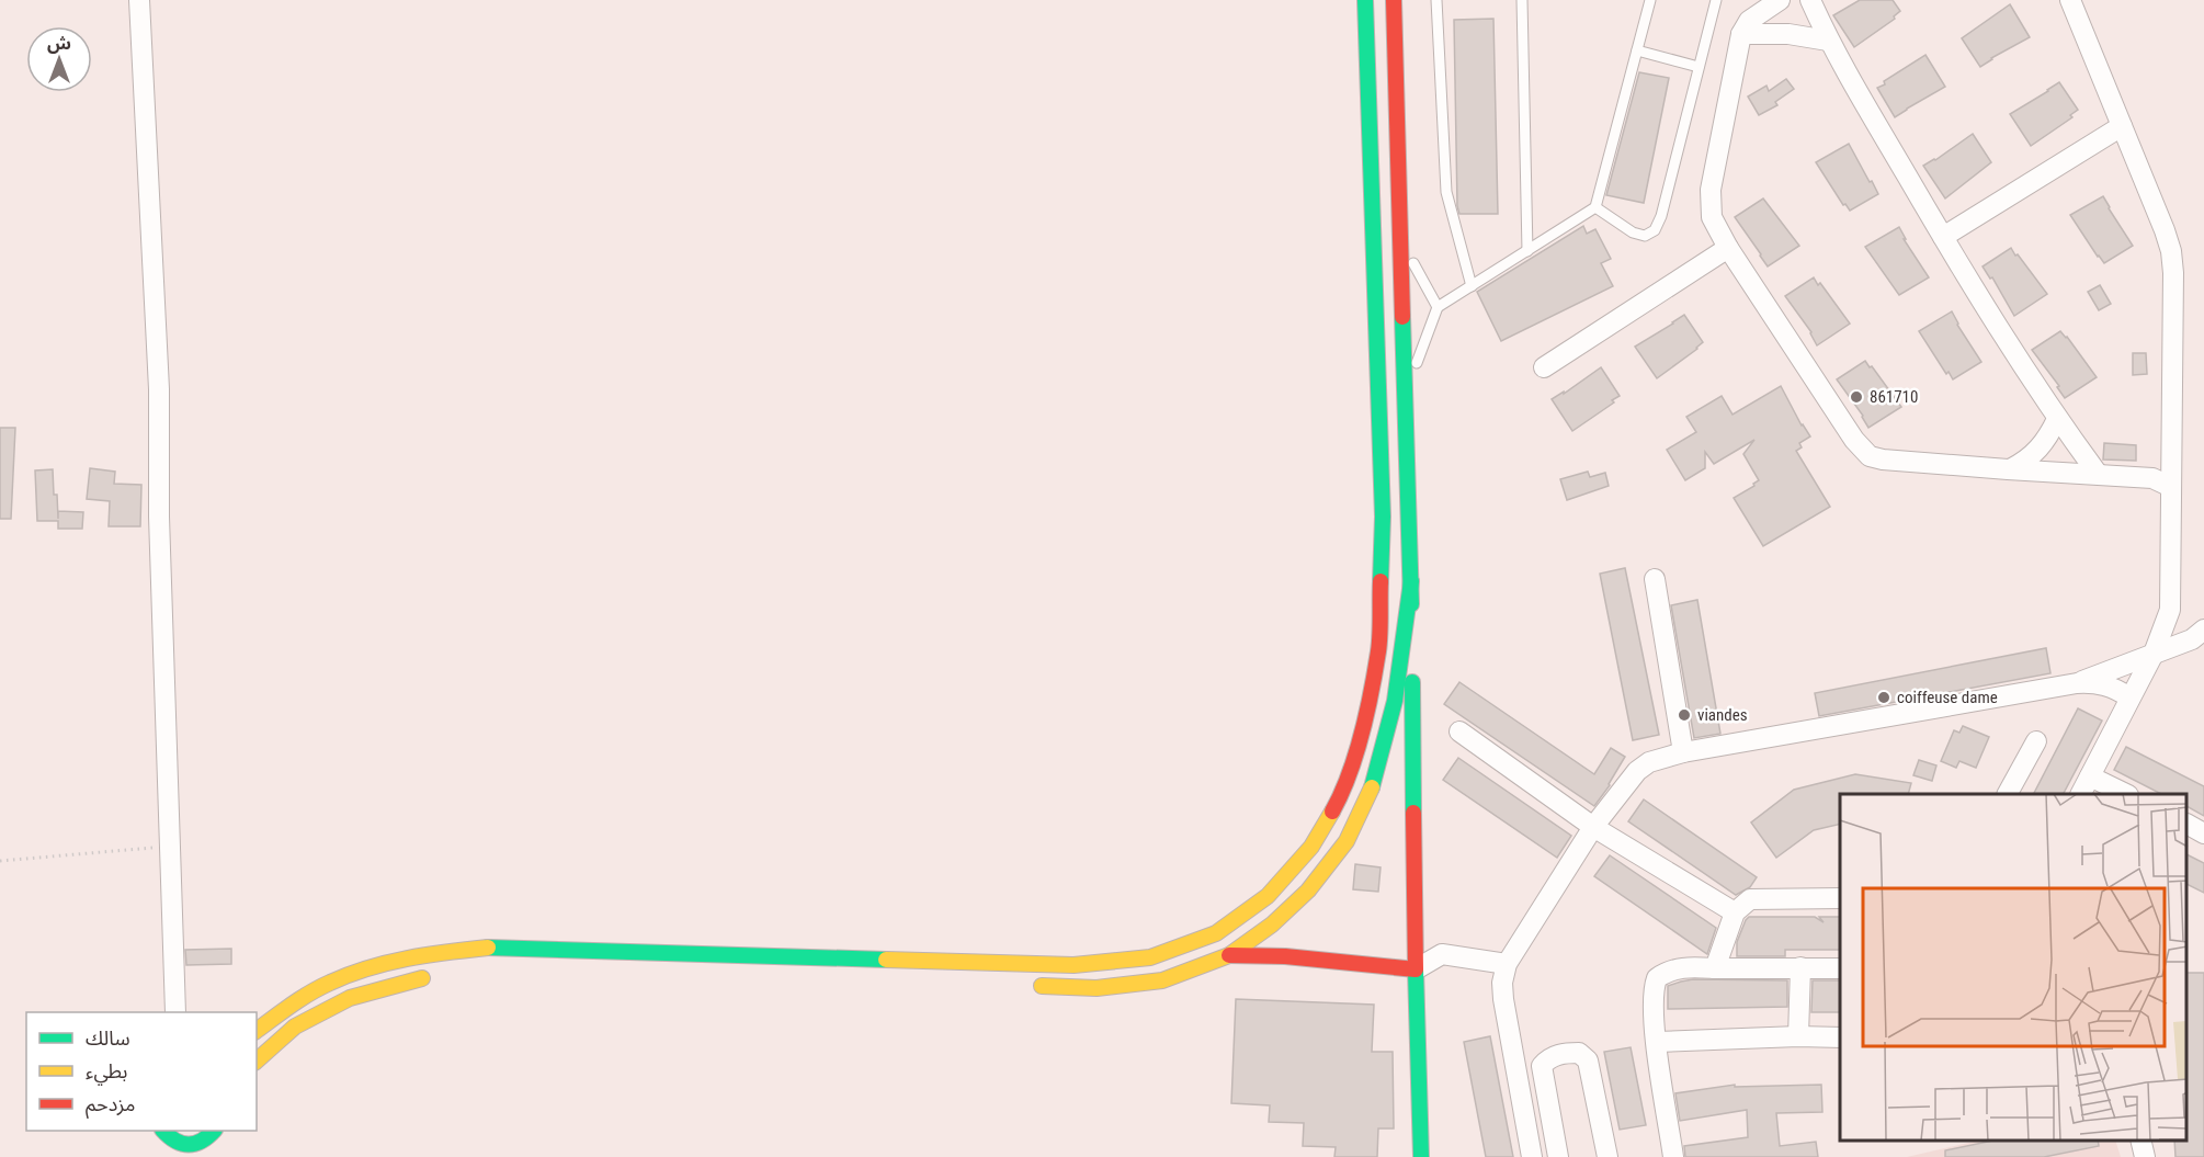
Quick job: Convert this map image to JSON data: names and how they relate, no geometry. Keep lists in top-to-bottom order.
{
  "places": ["861710", "coiffeuse dame", "viandes"],
  "legend": ["سالك", "بطيء", "مزدحم"],
  "north": "top"
}
